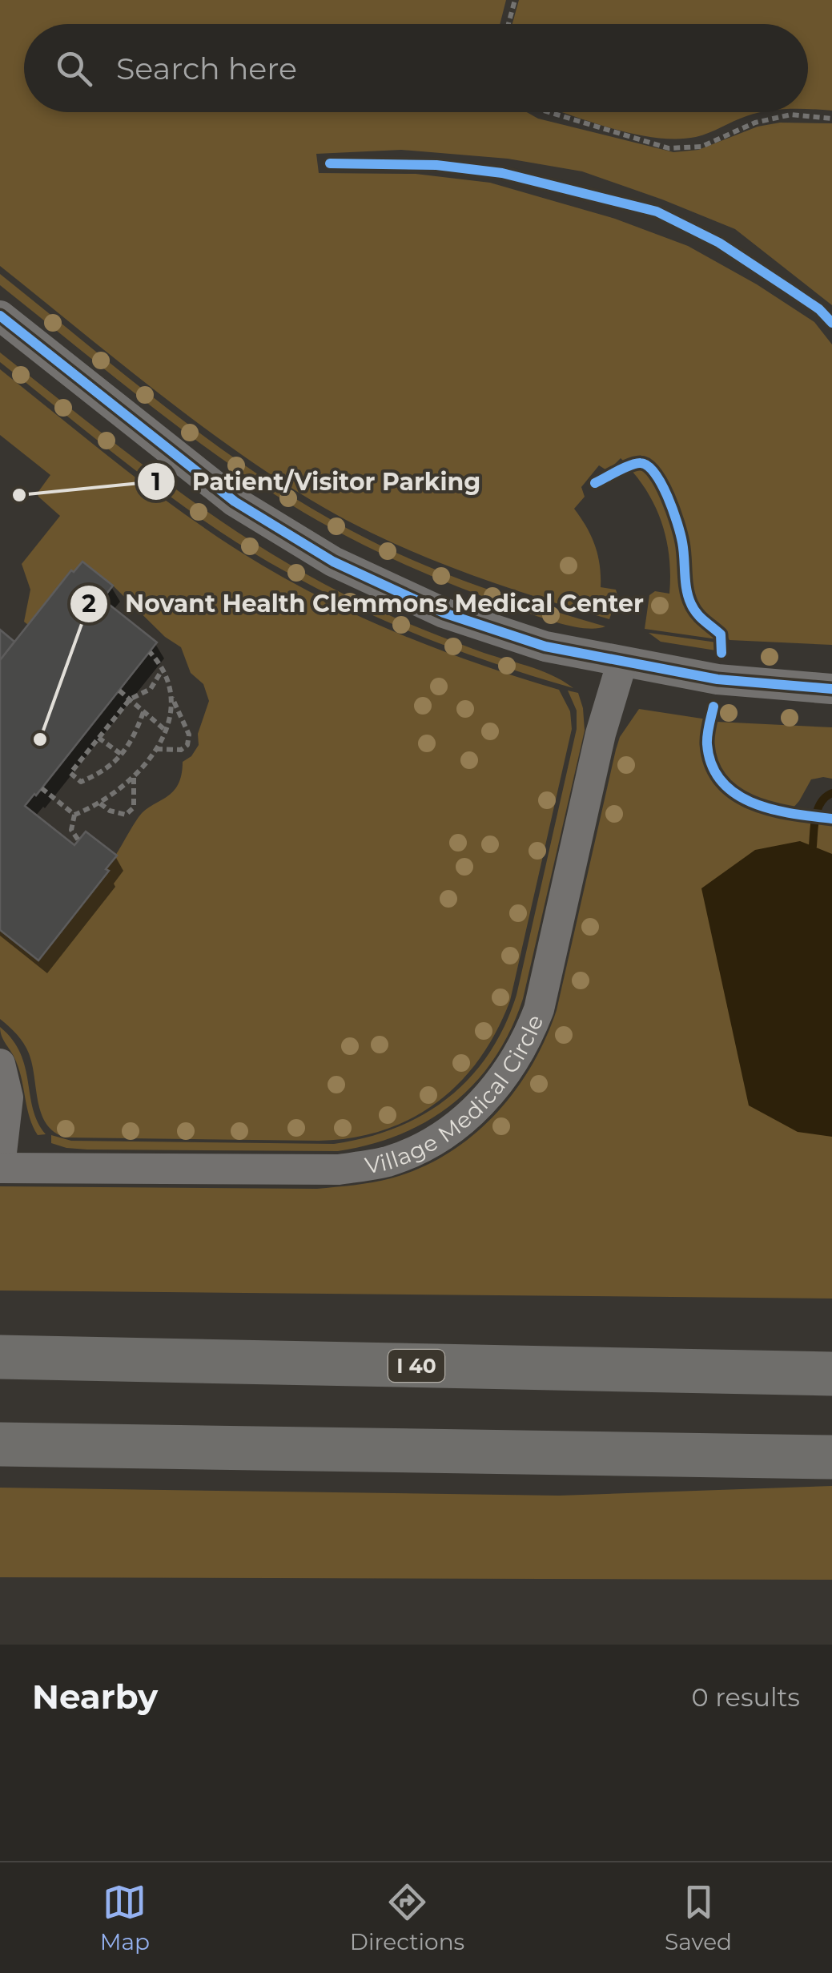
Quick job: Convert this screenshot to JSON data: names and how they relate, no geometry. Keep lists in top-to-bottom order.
{
  "streets": {
    "highway": ["I 40"],
    "street": ["Village Medical Circle"]
  },
  "places": ["Patient/Visitor Parking", "Novant Health Clemmons Medical Center"],
  "page": {
    "search": "Search here",
    "heading": ["Nearby", "0 results"],
    "nav": ["Map", "Directions", "Saved"]
  }
}
